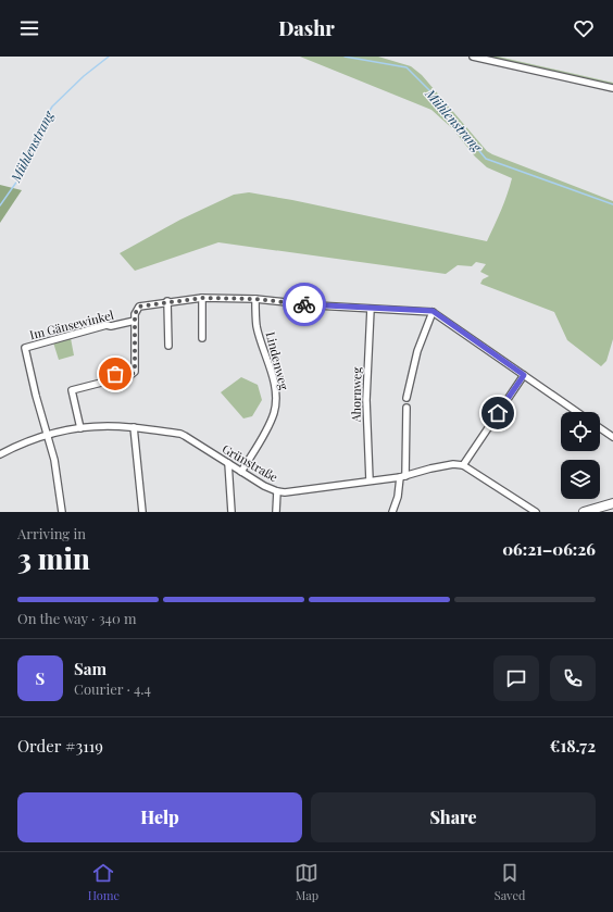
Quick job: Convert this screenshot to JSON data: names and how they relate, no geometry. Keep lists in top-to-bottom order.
{
  "streets": {
    "street": [
      "Im Gänsewinkel",
      "Lindenweg",
      "Ahornweg",
      "Grünstraße"
    ]
  },
  "crossings": [
    ["Im Gänsewinkel", "Grünstraße"],
    ["Lindenweg", "Grünstraße"],
    ["Ahornweg", "Grünstraße"]
  ],
  "water": ["Mühlenstrang"],
  "page": {
    "header": "Dashr",
    "heading": ["3 min", "Arriving in", "06:21–06:26"],
    "panel": [
      "Sam",
      "Courier · 4.4",
      "Order #3119",
      "€18.72"
    ],
    "bar": "On the way · 340 m",
    "round": "S",
    "buttons": ["Help", "Share"],
    "tabs": ["Home", "Map", "Saved"]
  }
}
